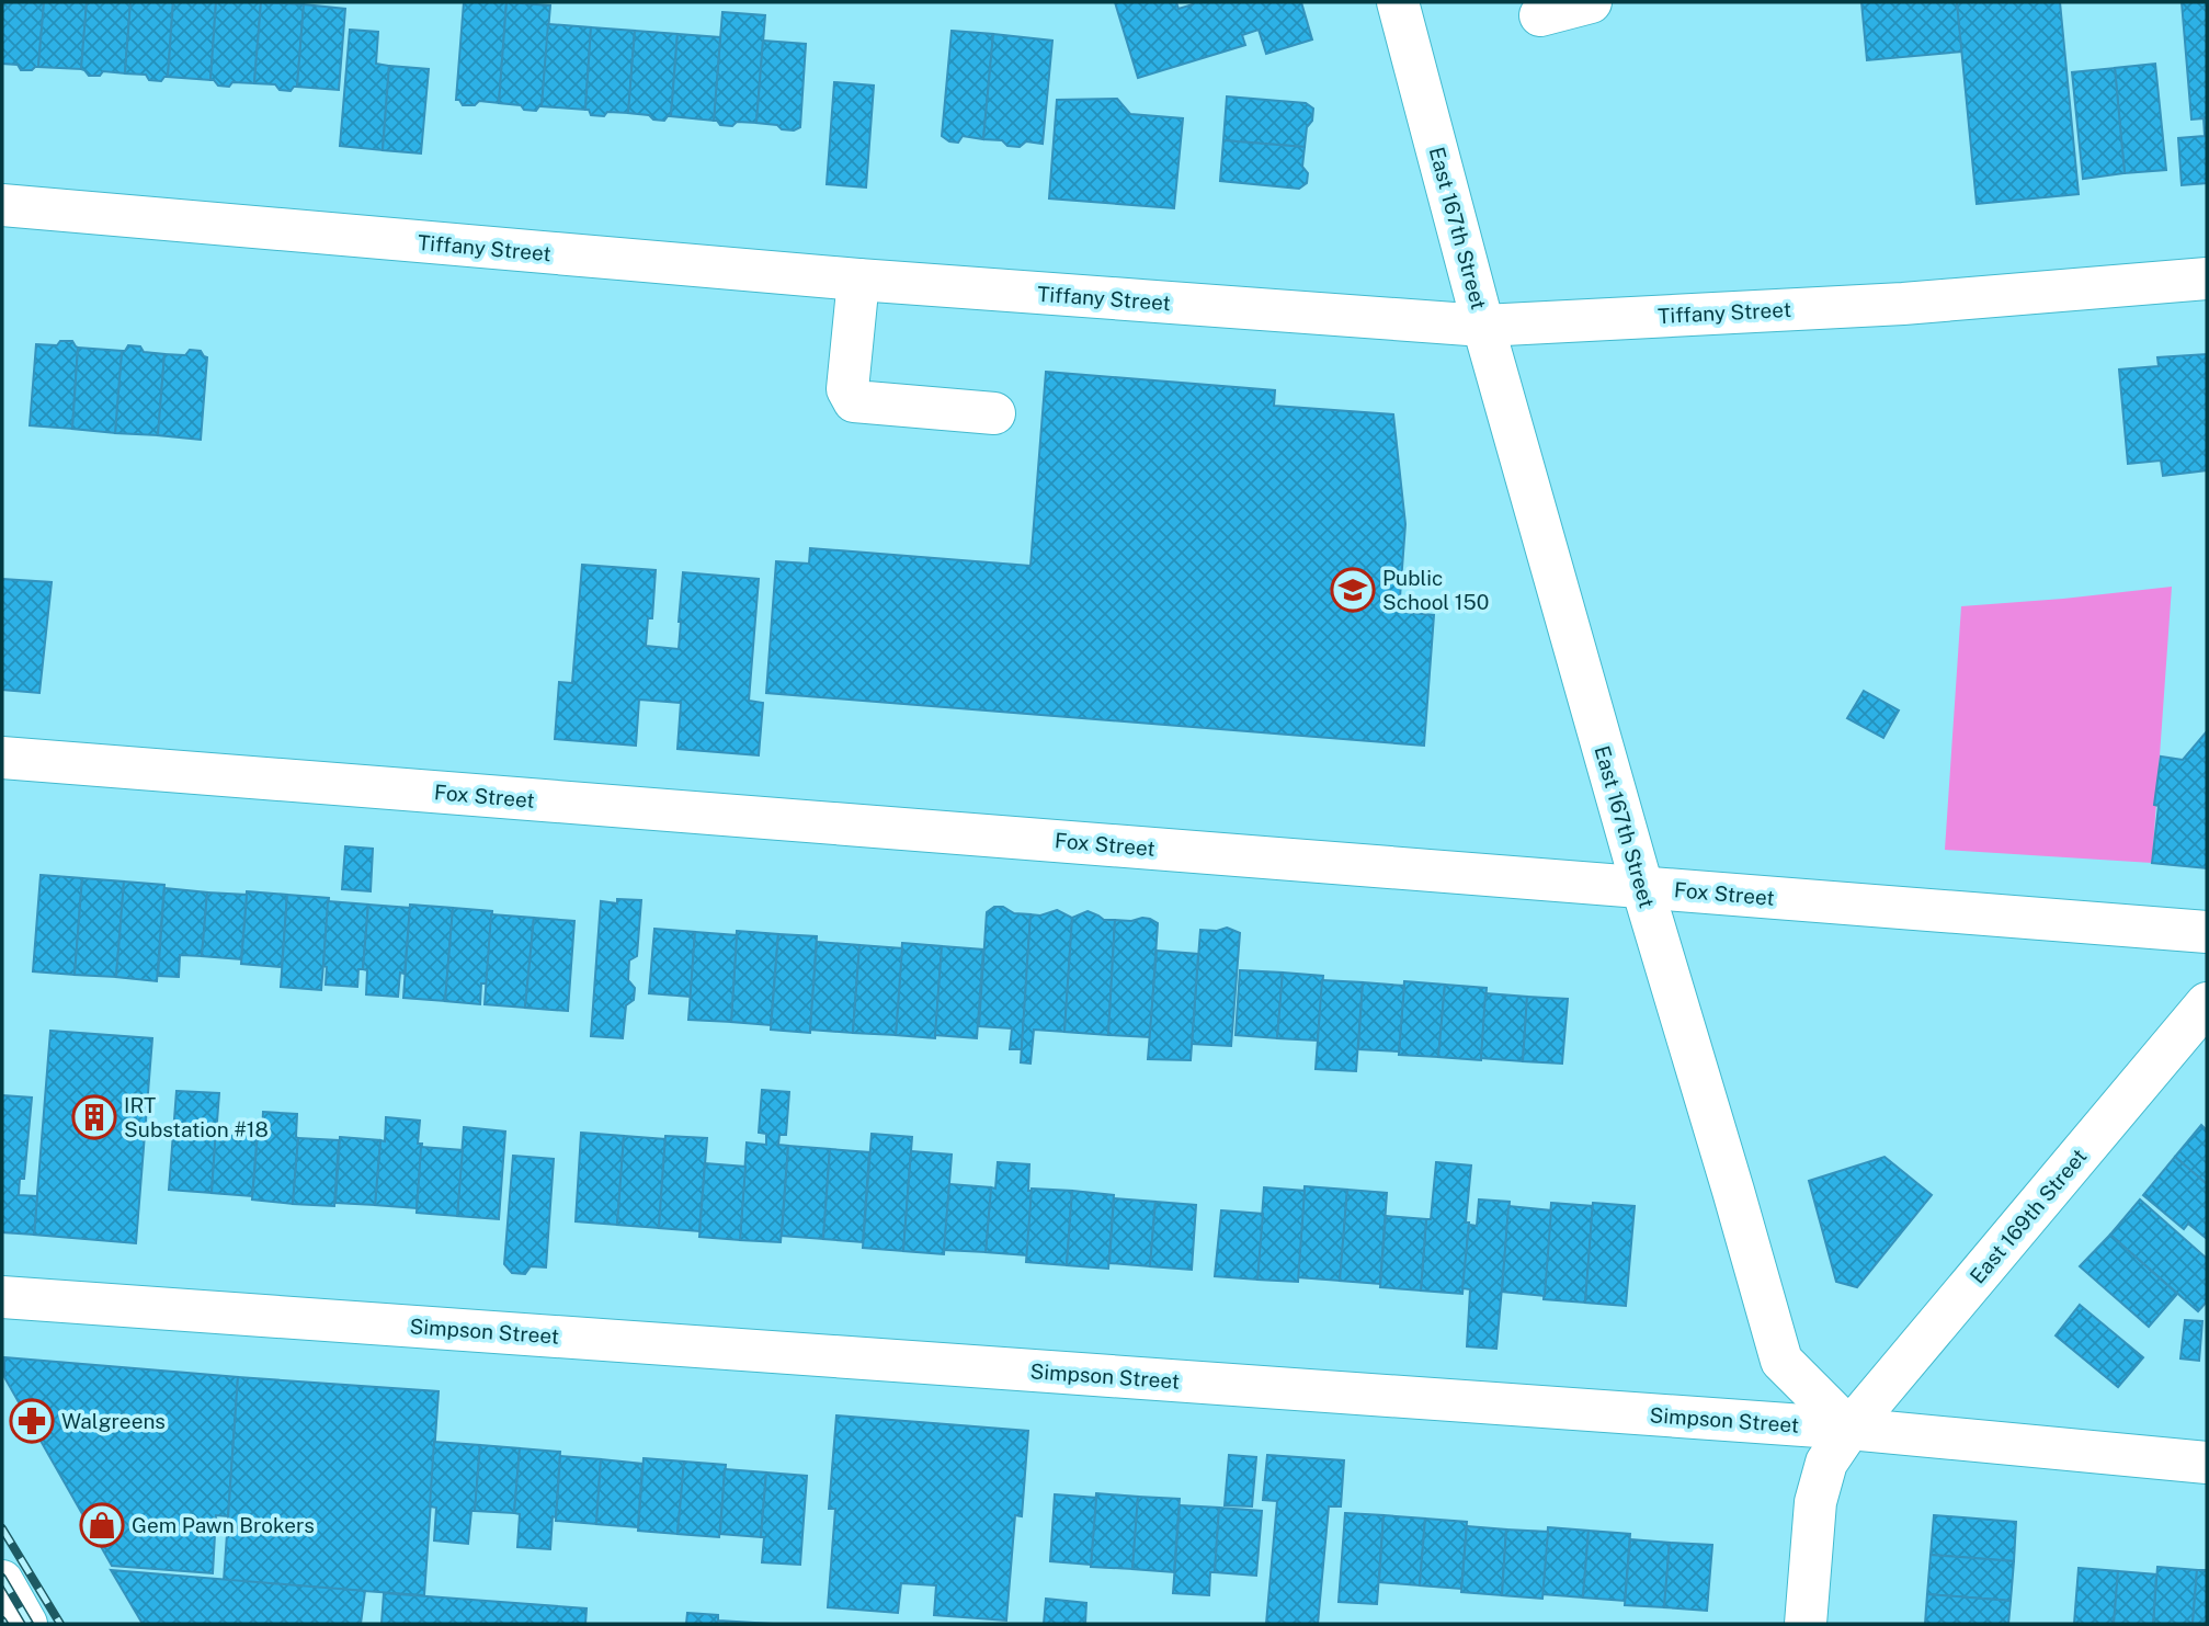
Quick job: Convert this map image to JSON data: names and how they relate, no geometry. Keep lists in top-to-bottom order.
{
  "streets": {
    "street": [
      "East 167th Street",
      "Tiffany Street",
      "Fox Street",
      "East 169th Street",
      "Simpson Street"
    ]
  },
  "crossings": [
    ["East 167th Street", "Tiffany Street"],
    ["East 167th Street", "Fox Street"],
    ["East 167th Street", "East 169th Street"],
    ["East 167th Street", "Simpson Street"],
    ["East 169th Street", "Simpson Street"]
  ],
  "places": {
    "school or university": ["Public School 150"],
    "building": ["IRT Substation #18"],
    "pharmacy": ["Walgreens"],
    "shop": ["Gem Pawn Brokers"]
  }
}
